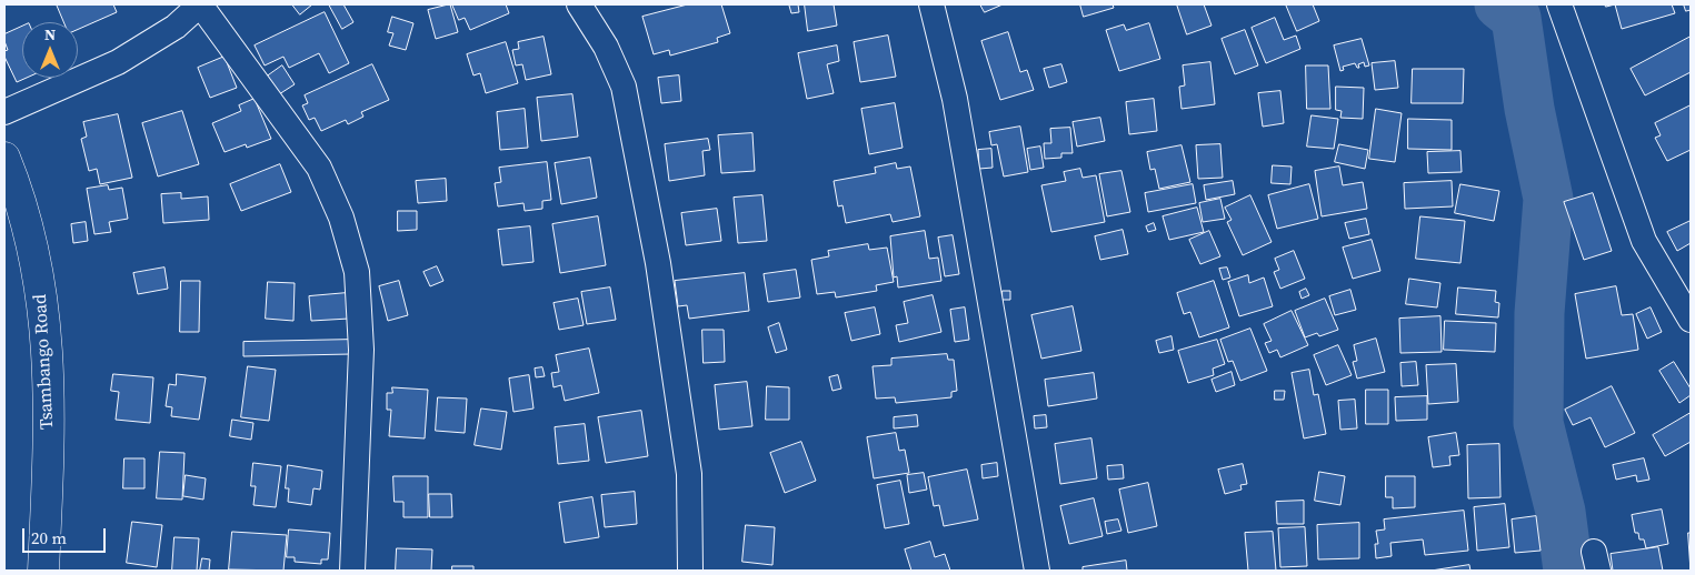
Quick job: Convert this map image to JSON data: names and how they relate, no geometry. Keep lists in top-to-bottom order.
{
  "streets": {
    "street": ["Tsambango Road"]
  },
  "scale_bar": "20 m",
  "north": "top"
}
